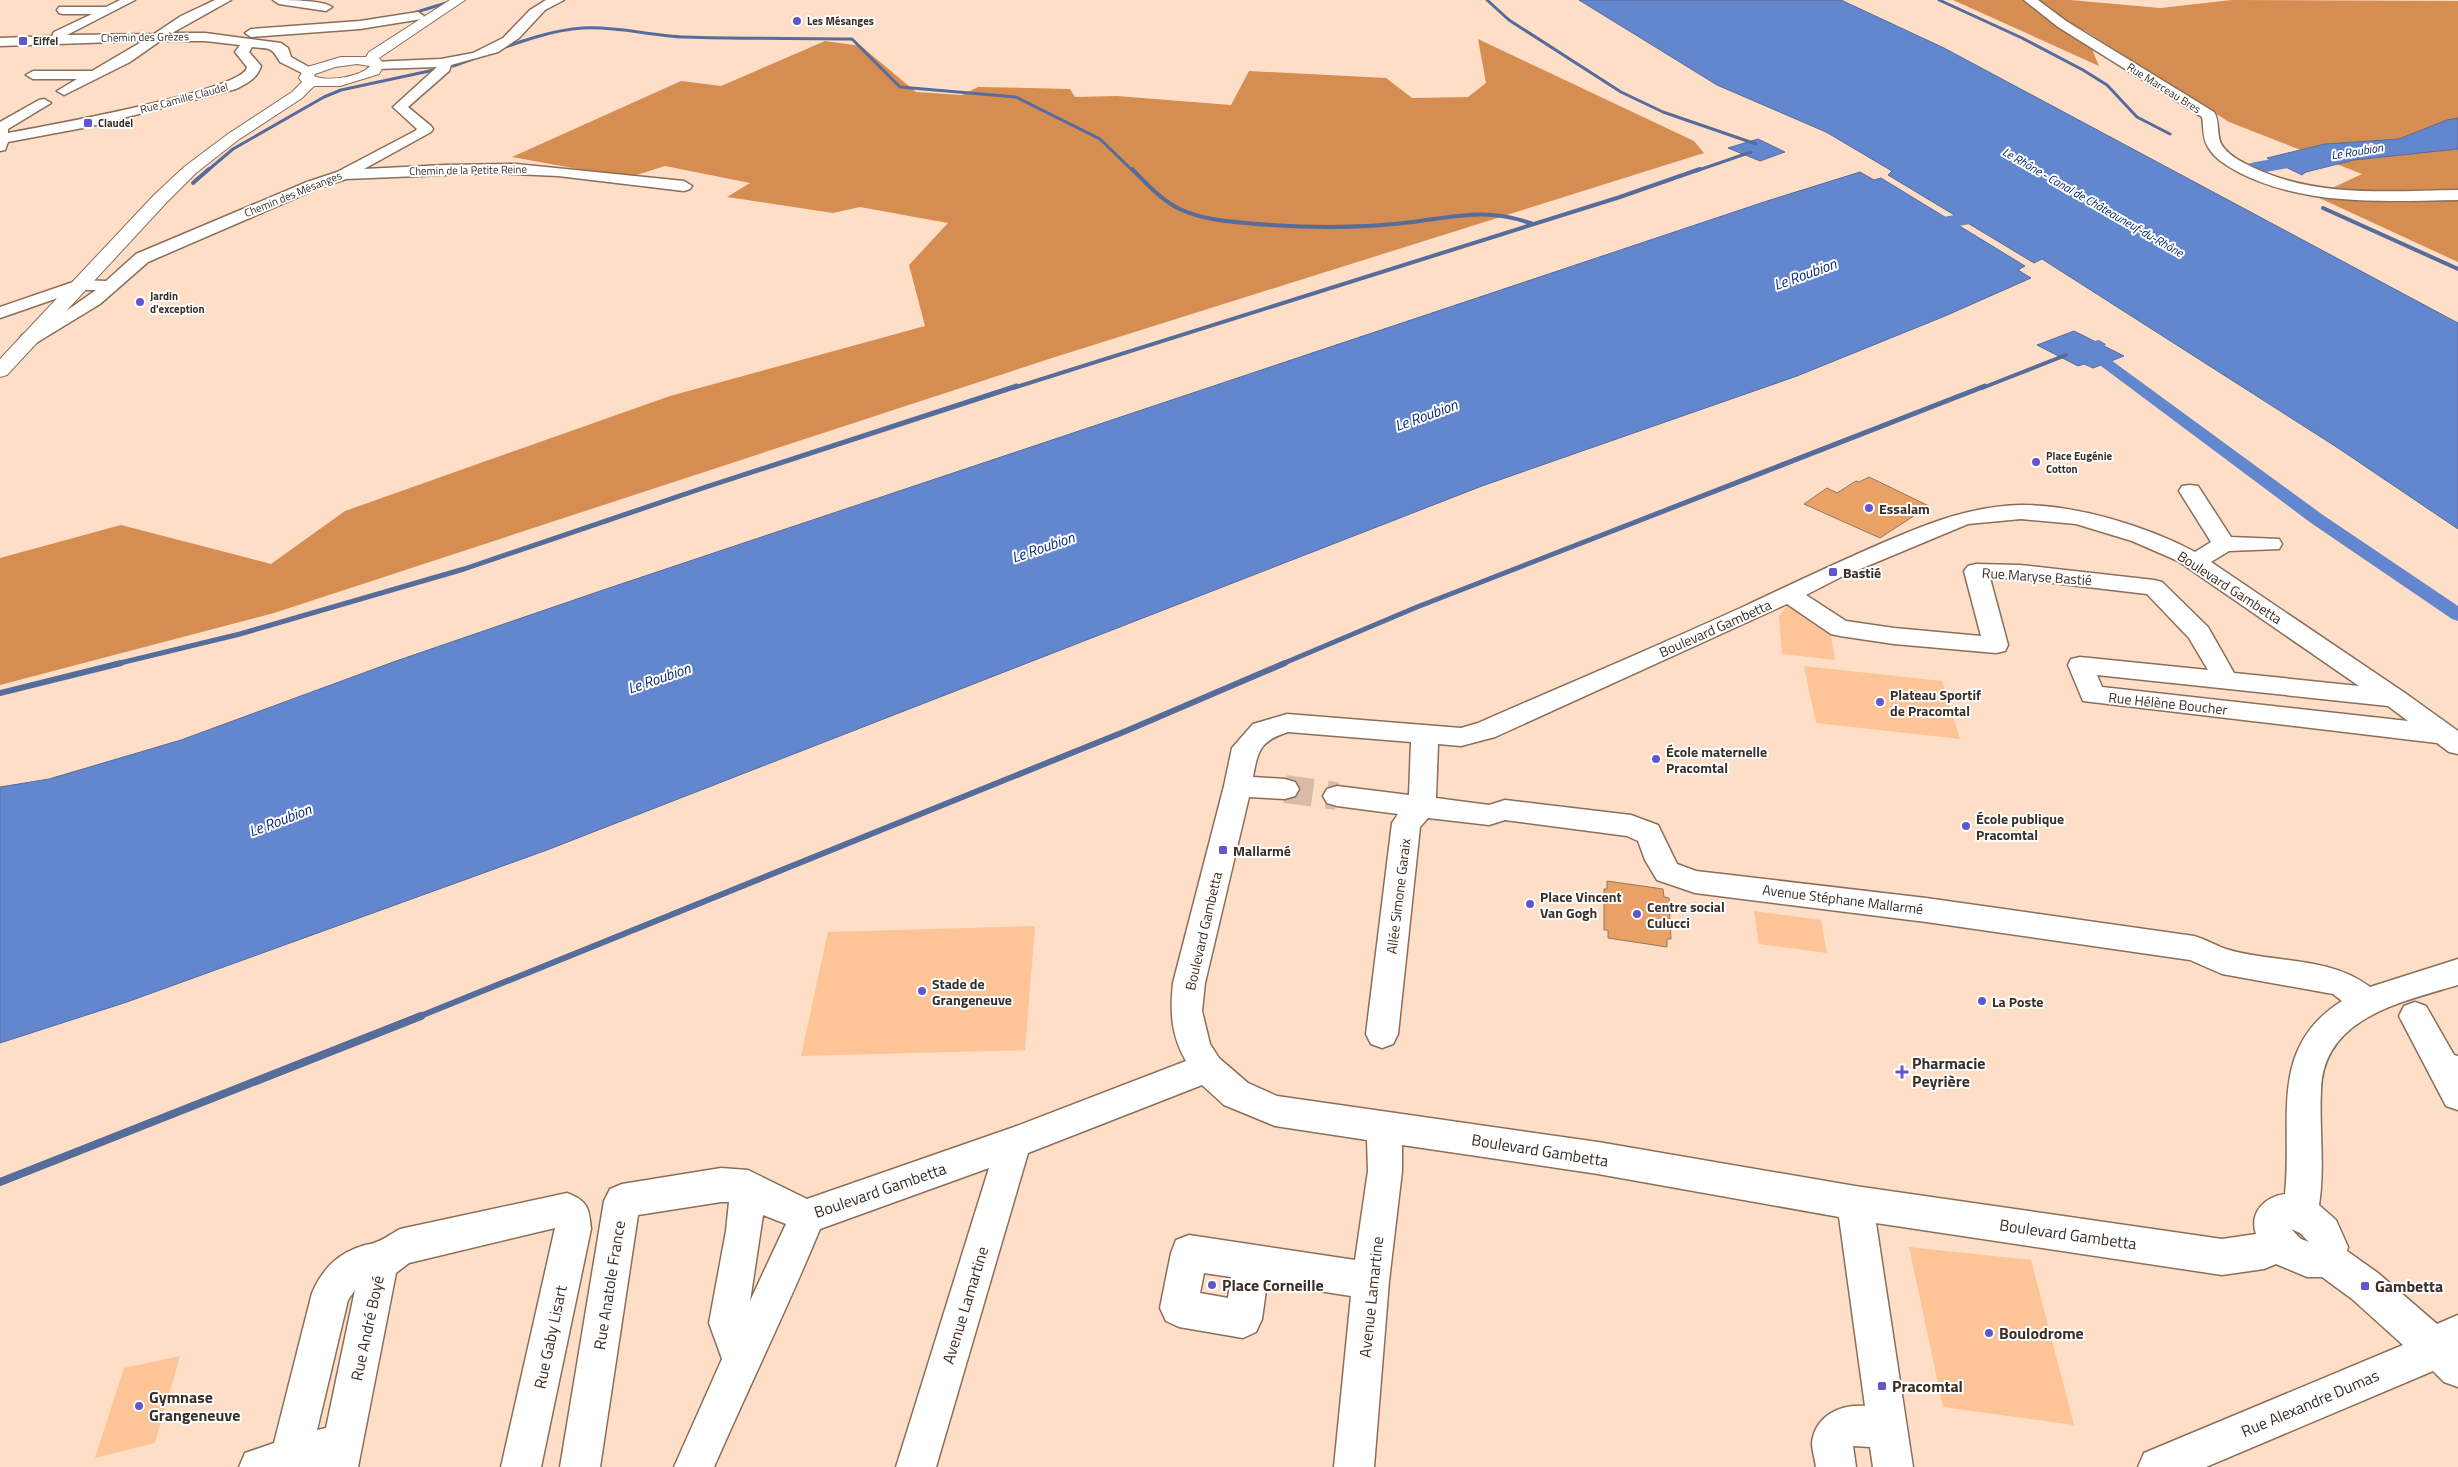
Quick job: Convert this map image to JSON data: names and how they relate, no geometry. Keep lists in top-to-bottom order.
{
  "streets": {
    "street": [
      "Chemin des Grèzes",
      "Rue Marceau Bres",
      "Rue Camille Claudel",
      "Chemin de la Petite Reine",
      "Chemin des Mésanges",
      "Rue Maryse Bastié",
      "Boulevard Gambetta",
      "Rue Hélène Boucher",
      "Allée Simone Garaix",
      "Avenue Stéphane Mallarmé",
      "Rue Anatole France",
      "Avenue Lamartine",
      "Rue André Boyé",
      "Rue Gaby Lisart",
      "Rue Alexandre Dumas"
    ]
  },
  "crossings": [
    ["Chemin des Grèzes", "Rue Camille Claudel"],
    ["Chemin de la Petite Reine", "Chemin des Mésanges"],
    ["Rue Maryse Bastié", "Boulevard Gambetta"],
    ["Rue Maryse Bastié", "Rue Hélène Boucher"],
    ["Boulevard Gambetta", "Rue Hélène Boucher"],
    ["Boulevard Gambetta", "Rue Anatole France"],
    ["Boulevard Gambetta", "Avenue Lamartine"],
    ["Allée Simone Garaix", "Avenue Stéphane Mallarmé"],
    ["Rue André Boyé", "Rue Gaby Lisart"]
  ],
  "water": ["Le Roubion", "Le Rhône - Canal de Châteauneuf-du-Rhône"],
  "places": {
    "other": [
      "Les Mésanges",
      "Jardin d'exception",
      "Place Eugénie Cotton",
      "Essalam",
      "Plateau Sportif de Pracomtal",
      "École maternelle Pracomtal",
      "École publique Pracomtal",
      "Place Vincent Van Gogh",
      "Centre social Culucci",
      "Stade de Grangeneuve",
      "La Poste",
      "Place Corneille",
      "Boulodrome",
      "Gymnase Grangeneuve"
    ],
    "transit": [
      "Eiffel",
      "Claudel",
      "Bastié",
      "Mallarmé",
      "Gambetta",
      "Pracomtal"
    ],
    "health": ["Pharmacie Peyrière"]
  }
}
